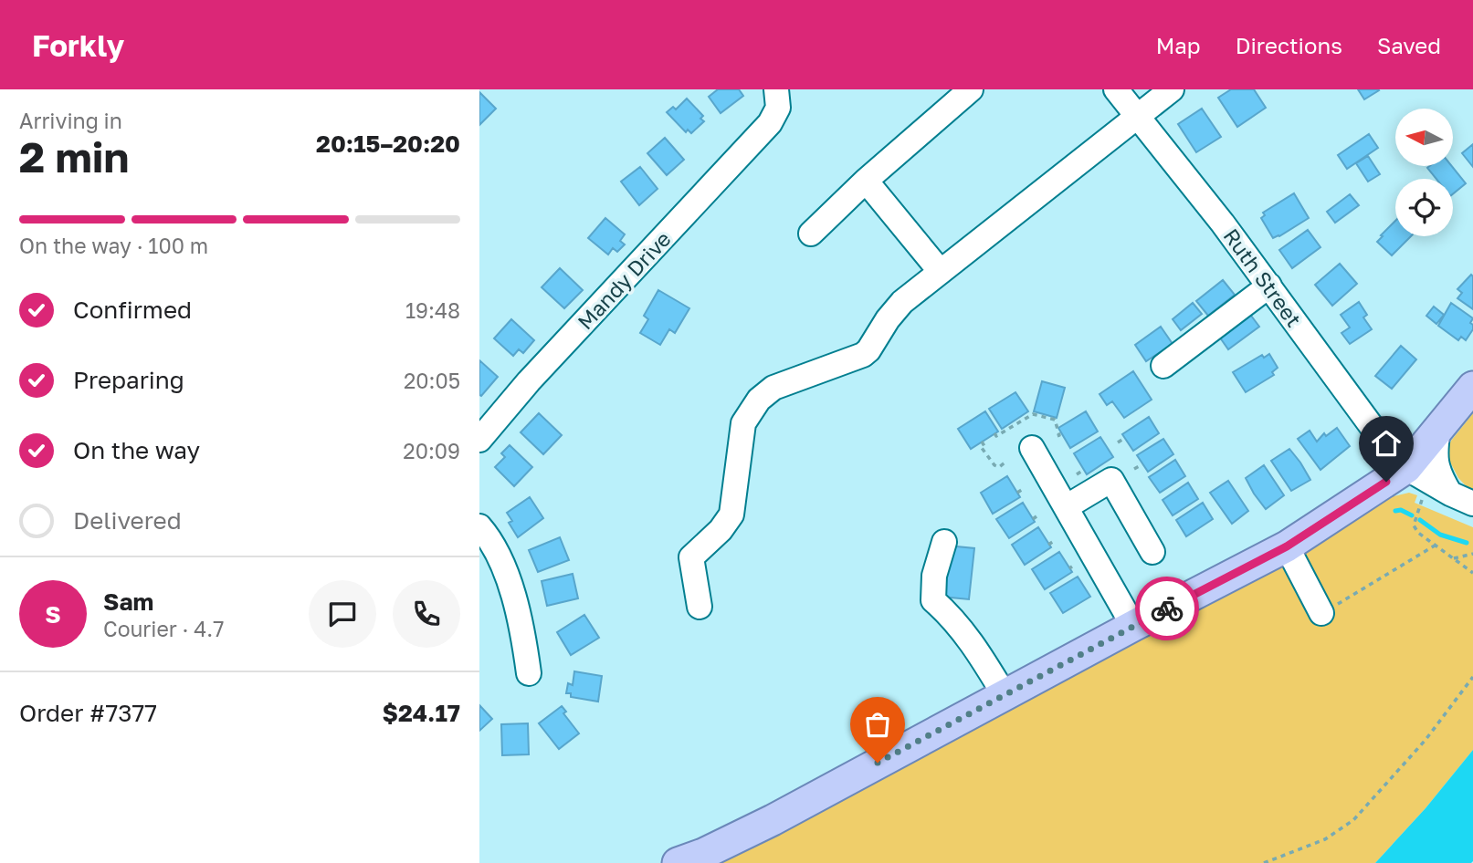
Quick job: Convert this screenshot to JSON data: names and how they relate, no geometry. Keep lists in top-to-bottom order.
{
  "streets": {
    "street": ["Ruth Street", "Mandy Drive"]
  },
  "north": "left",
  "page": {
    "header": "Forkly",
    "nav": ["Map", "Directions", "Saved"],
    "heading": ["2 min", "Arriving in", "20:15–20:20"],
    "panel": [
      "Sam",
      "Courier · 4.7",
      "Order #7377",
      "$24.17"
    ],
    "bar": "On the way · 100 m",
    "list": [
      ["Confirmed", "19:48"],
      ["Preparing", "20:05"],
      ["On the way", "20:09"],
      "Delivered"
    ],
    "round": "S"
  }
}
